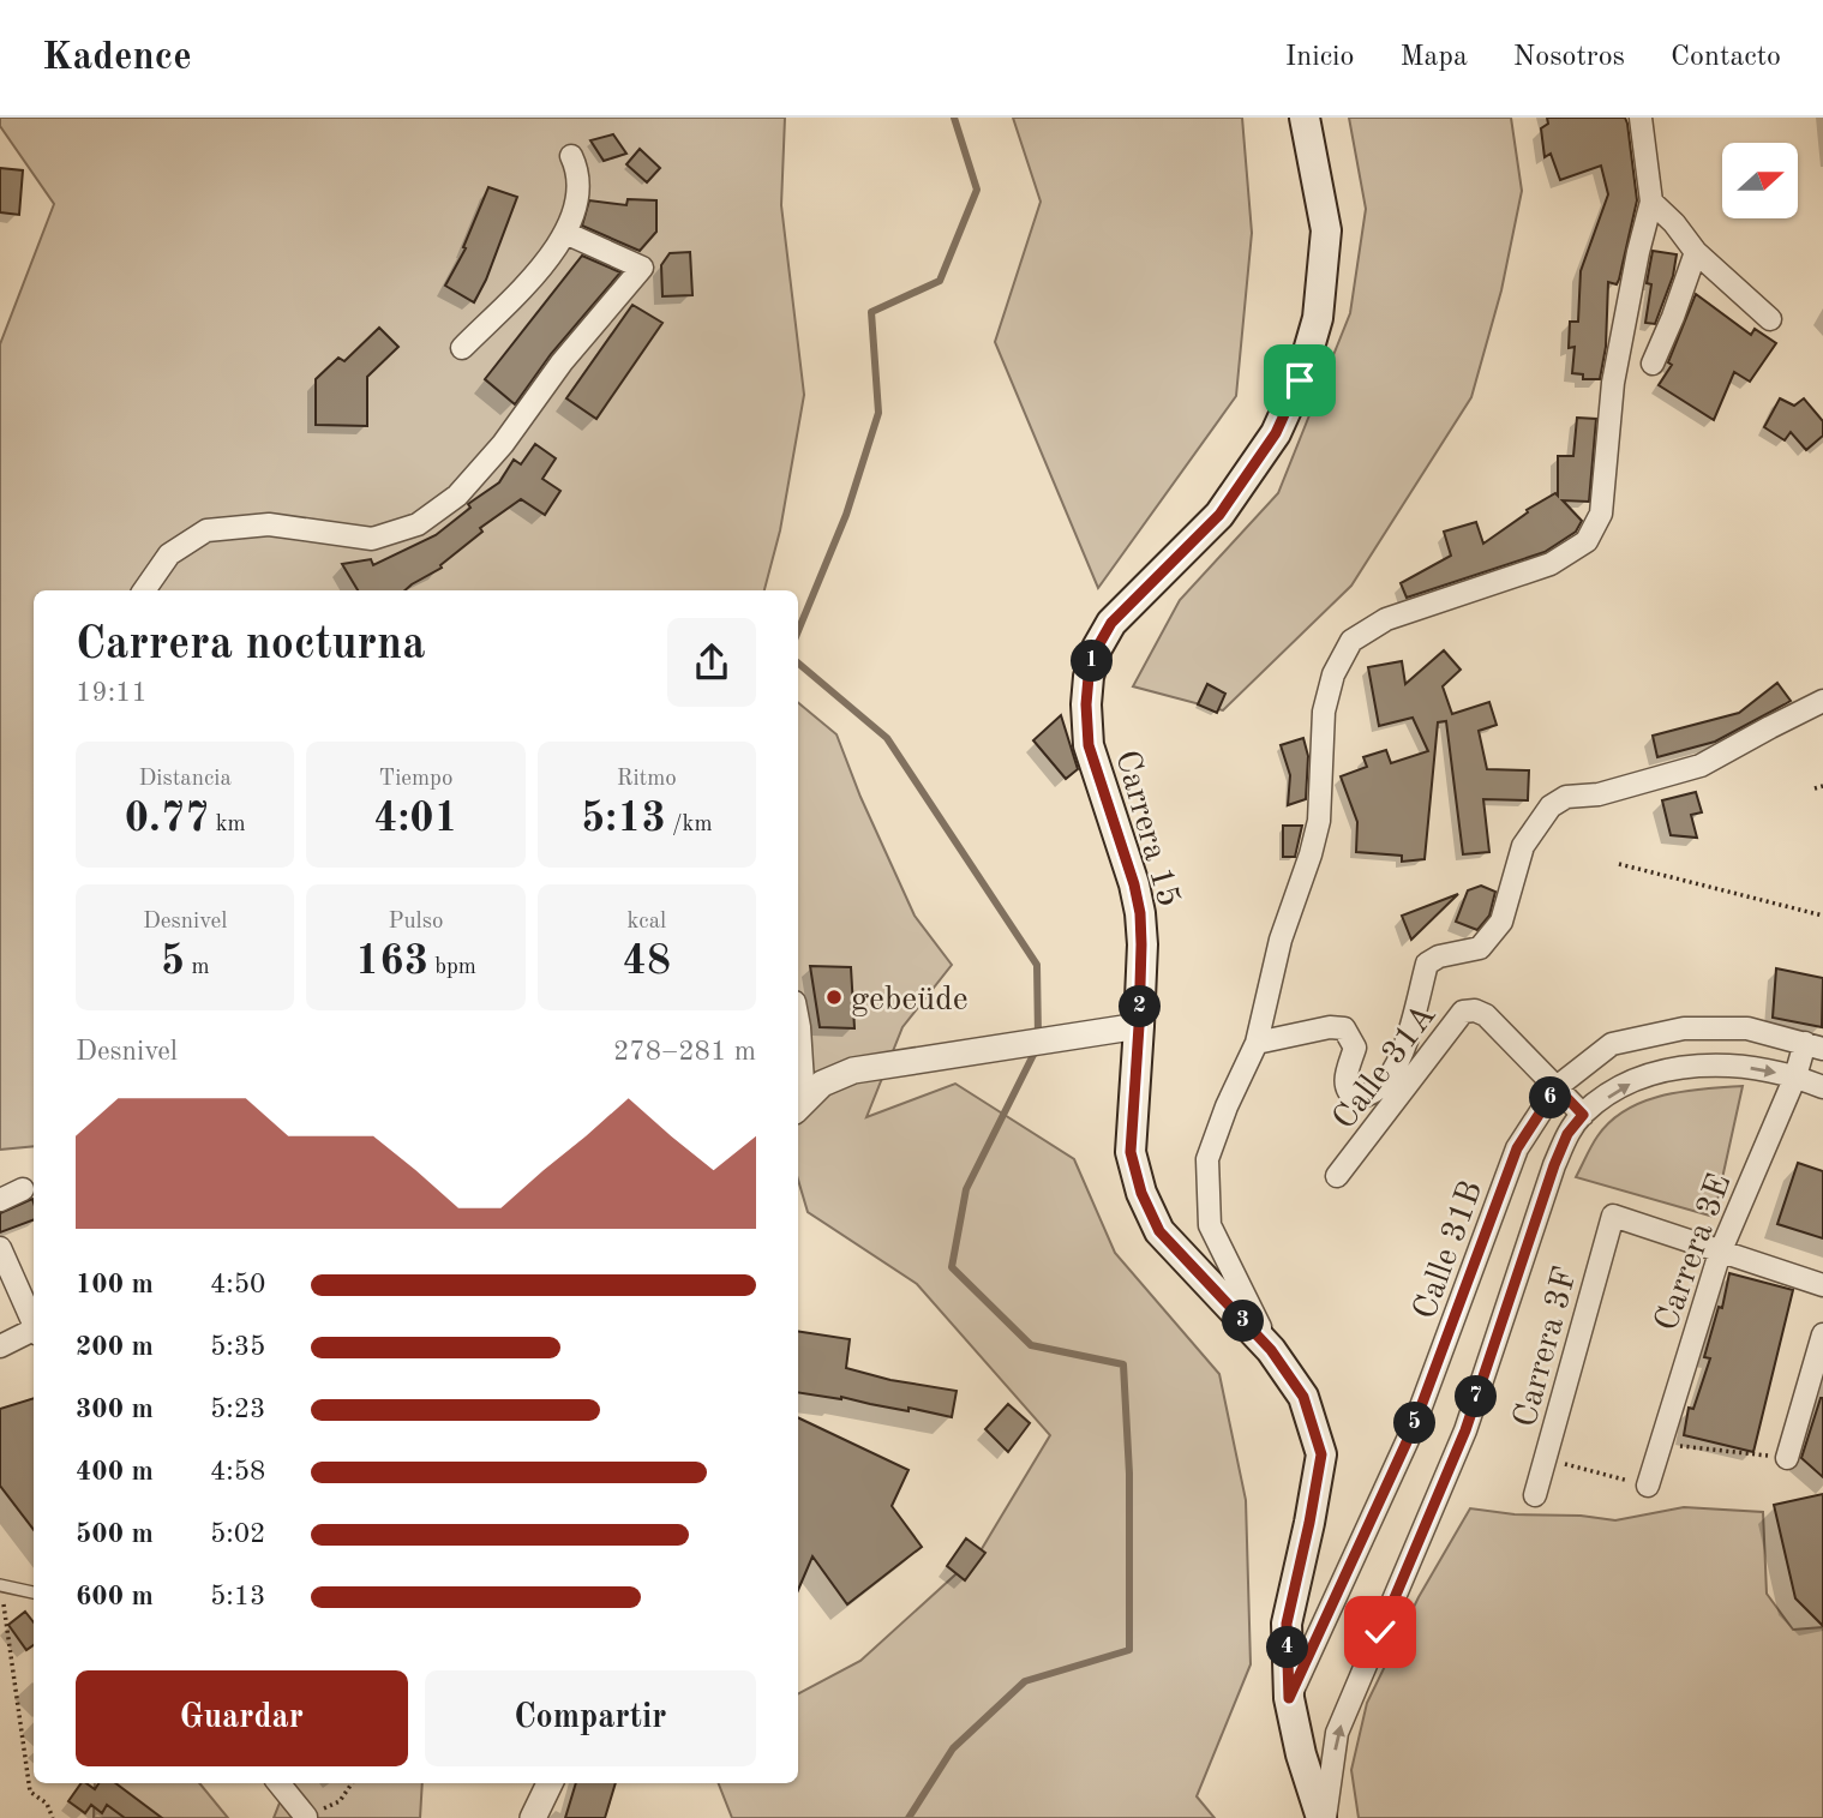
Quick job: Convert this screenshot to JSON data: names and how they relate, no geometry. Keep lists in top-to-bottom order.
{
  "streets": {
    "main road": ["Carrera 15"],
    "street": [
      "Calle 31A",
      "Calle 31B",
      "Carrera 3E",
      "Carrera 3F"
    ]
  },
  "crossings": [
    ["Carrera 15", "Calle 31B"],
    ["Calle 31A", "Calle 31B"],
    ["Calle 31B", "Carrera 3E"],
    ["Carrera 3E", "Carrera 3F"]
  ],
  "places": ["gebeüde"],
  "north": "right",
  "page": {
    "header": "Kadence",
    "nav": [
      "Inicio",
      "Mapa",
      "Nosotros",
      "Contacto"
    ],
    "heading": ["Carrera nocturna", "19:11"],
    "pins": [
      "1",
      "2",
      "6",
      "3",
      "7",
      "5",
      "4"
    ],
    "stats": [
      ["Distancia", "0.77 km"],
      ["Tiempo", "4:01"],
      ["Ritmo", "5:13 /km"],
      ["Desnivel", "5 m"],
      ["Pulso", "163 bpm"],
      ["kcal", "48"]
    ],
    "chart": ["Desnivel", "278–281 m"],
    "list": [
      {
        "name": "100 m",
        "note": "4:50"
      },
      {
        "name": "200 m",
        "note": "5:35"
      },
      {
        "name": "300 m",
        "note": "5:23"
      },
      {
        "name": "400 m",
        "note": "4:58"
      },
      {
        "name": "500 m",
        "note": "5:02"
      },
      {
        "name": "600 m",
        "note": "5:13"
      }
    ],
    "buttons": ["Guardar", "Compartir"]
  }
}
